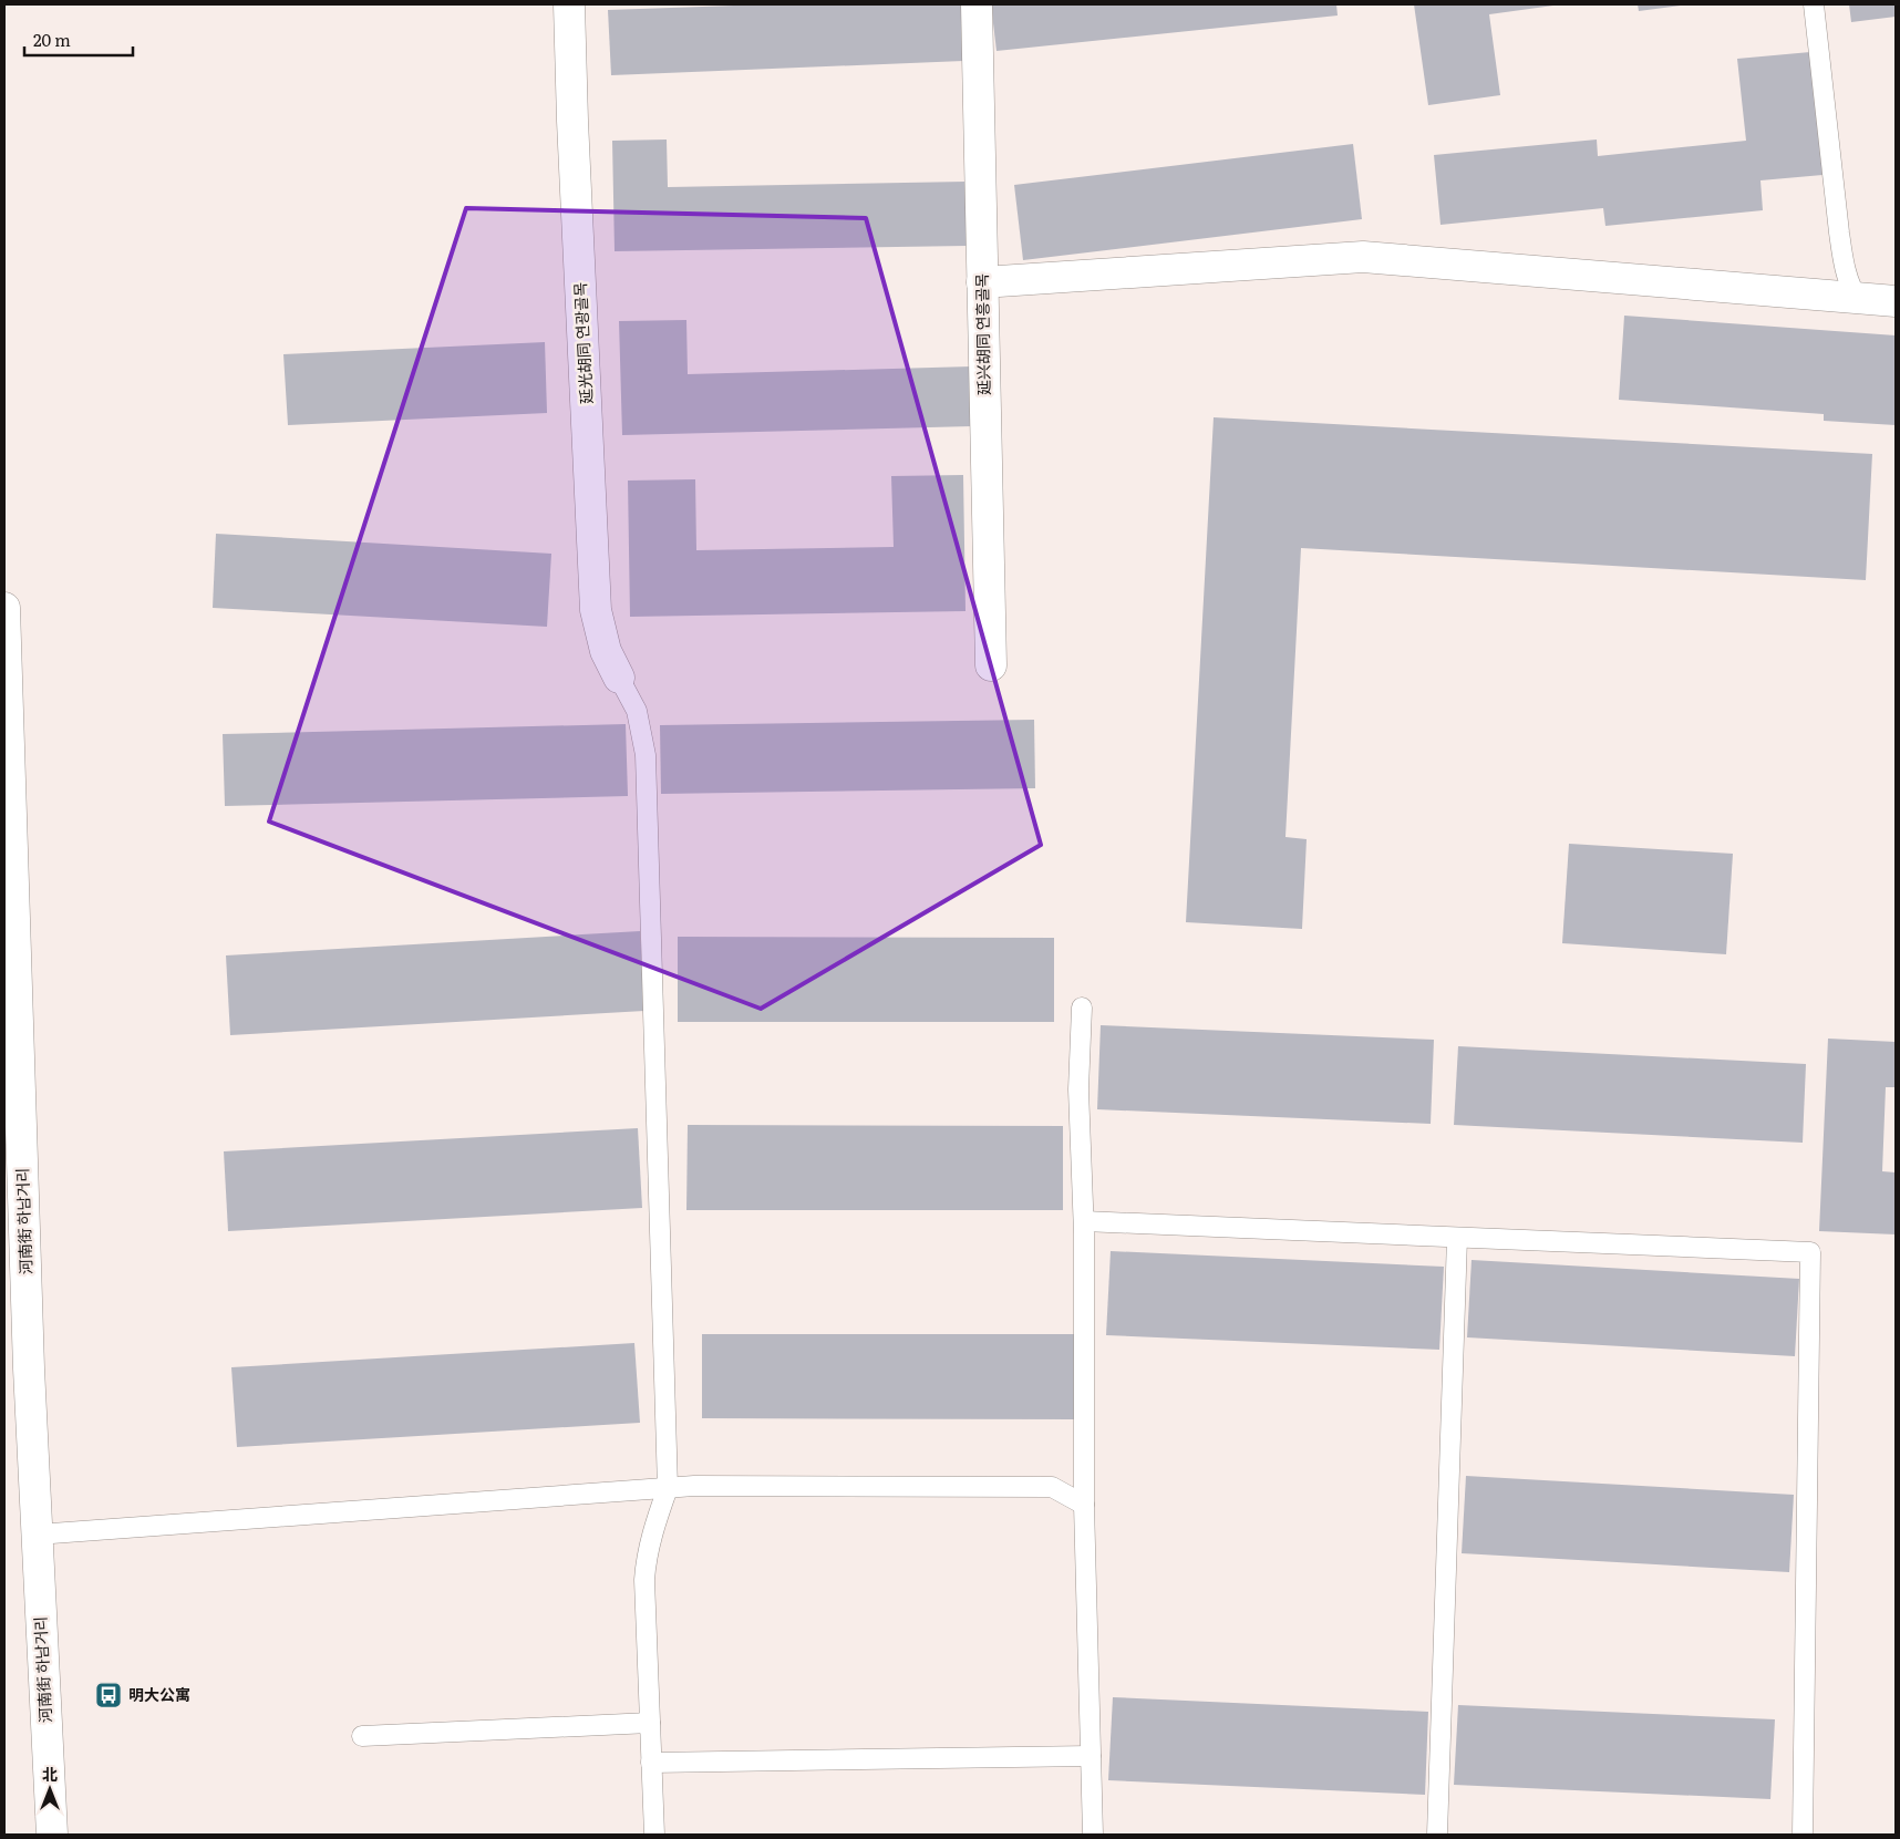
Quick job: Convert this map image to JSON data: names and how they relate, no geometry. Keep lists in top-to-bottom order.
{
  "streets": {
    "street": ["延兴胡同 연흥골목", "延光胡同 연광골목", "河南街 하남거리"]
  },
  "places": {
    "bus stop": ["明大公寓"]
  },
  "scale_bar": "20 m",
  "north": "top"
}
